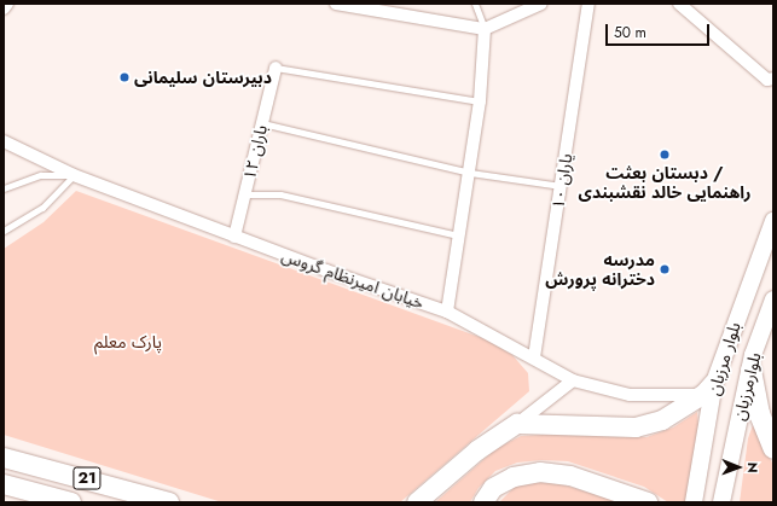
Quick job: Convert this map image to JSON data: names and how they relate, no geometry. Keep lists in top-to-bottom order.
{
  "streets": {
    "main road": ["بلوار مرزبان", "بلوارمرزبان", "21"],
    "street": ["باران ۱۲", "یاران ۱۰", "خیابان امیرنظام گروس"]
  },
  "crossings": [
    ["باران ۱۲", "خیابان امیرنظام گروس"],
    ["یاران ۱۰", "خیابان امیرنظام گروس"],
    ["خیابان امیرنظام گروس", "بلوار مرزبان"]
  ],
  "parks": ["پارک معلم"],
  "places": ["دبیرستان سلیمانی", "دبستان بعثت / راهنمایی خالد نقشبندی", "مدرسه دخترانه پرورش"],
  "scale_bar": "50 m",
  "north": "right"
}
